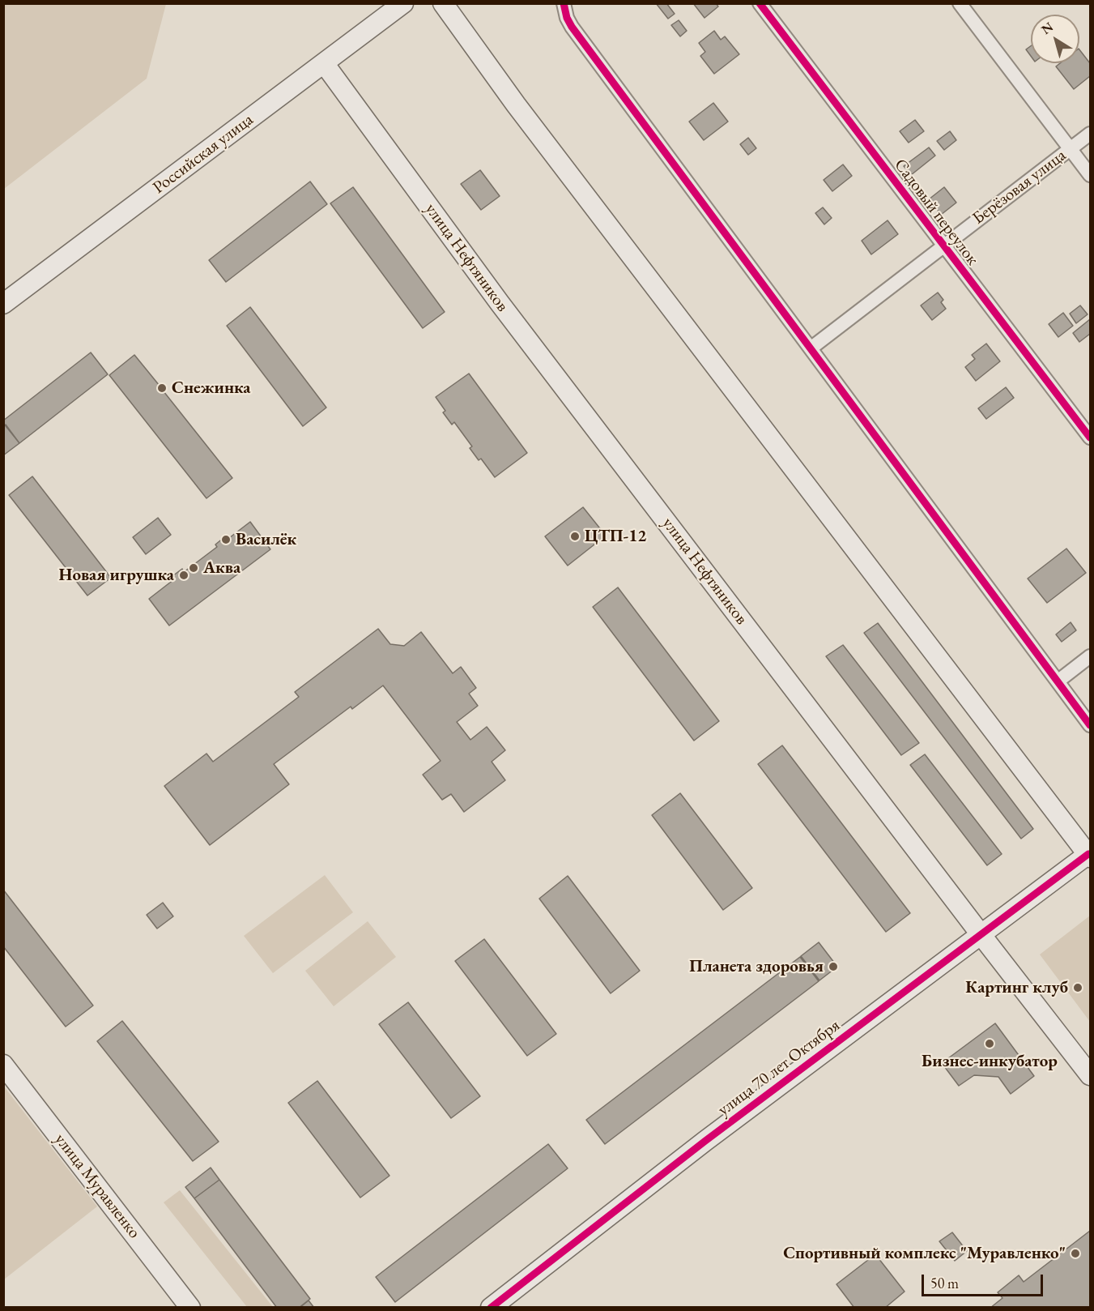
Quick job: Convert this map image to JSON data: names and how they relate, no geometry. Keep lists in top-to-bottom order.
{
  "streets": {
    "main road": [
      "Российская улица",
      "улица Нефтяников",
      "улица 70 лет Октября",
      "улица Муравленко"
    ],
    "street": ["Берёзовая улица", "Садовый переулок"]
  },
  "crossings": [
    ["Российская улица", "улица Нефтяников"],
    ["Берёзовая улица", "Садовый переулок"],
    ["улица Нефтяников", "улица 70 лет Октября"]
  ],
  "places": [
    "Снежинка",
    "ЦТП-12",
    "Василёк",
    "Аква",
    "Новая игрушка",
    "Планета здоровья",
    "Картинг клуб",
    "Бизнес-инкубатор",
    "Спортивный комплекс \"Муравленко\""
  ],
  "scale_bar": "50 m",
  "north": "top left"
}
